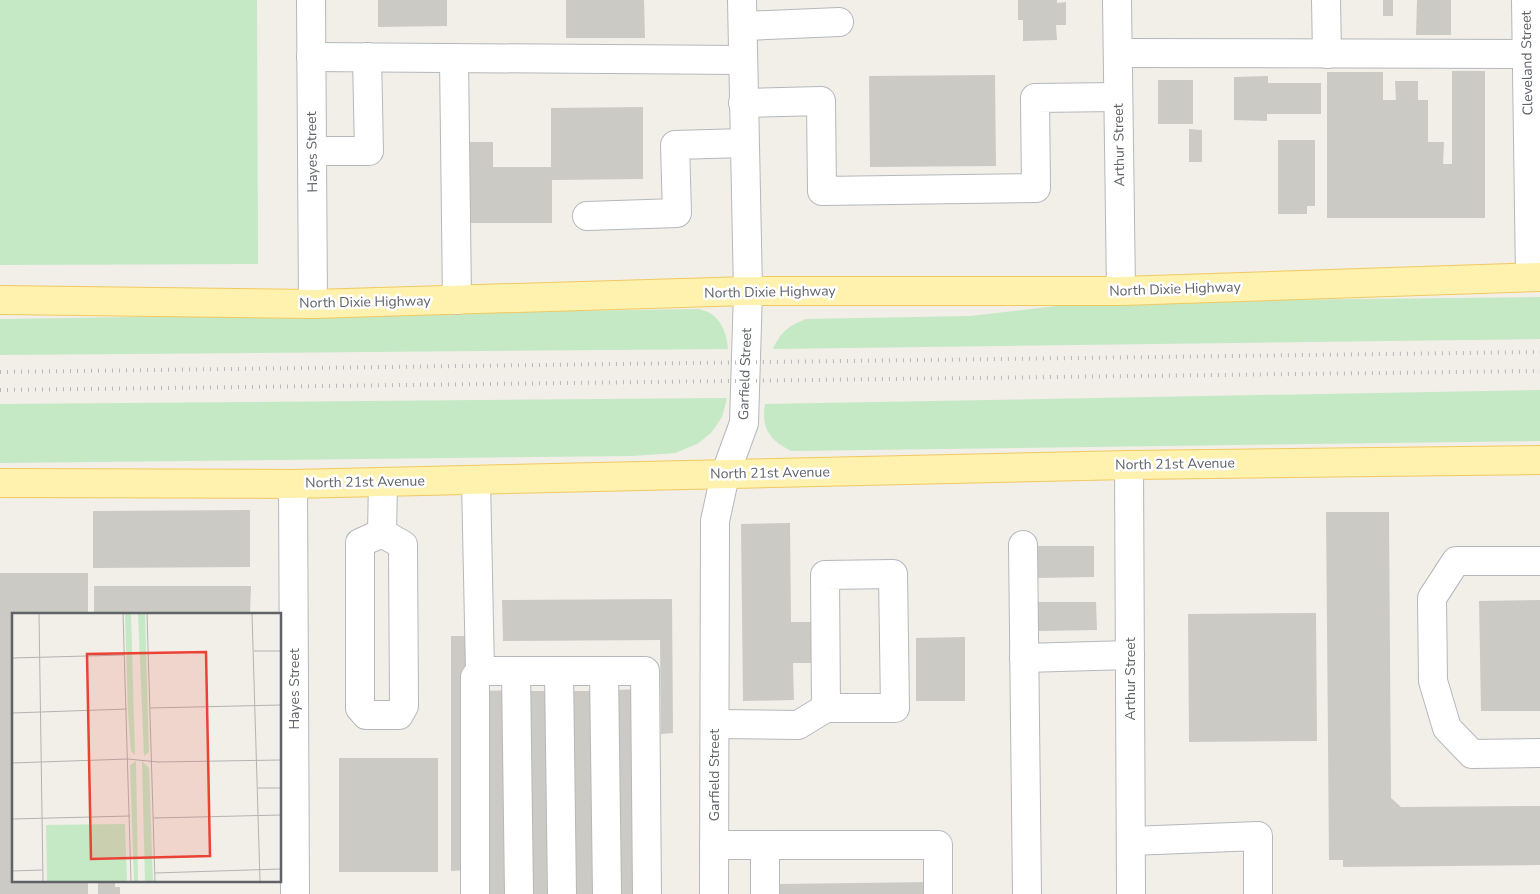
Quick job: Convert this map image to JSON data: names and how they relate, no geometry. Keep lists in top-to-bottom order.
{
  "streets": {
    "main road": ["North Dixie Highway", "North 21st Avenue"],
    "street": [
      "Cleveland Street",
      "Arthur Street",
      "Hayes Street",
      "Garfield Street"
    ]
  },
  "crossings": [
    ["Cleveland Street", "North Dixie Highway"],
    ["Arthur Street", "North Dixie Highway"],
    ["Arthur Street", "North 21st Avenue"],
    ["Hayes Street", "North Dixie Highway"],
    ["Hayes Street", "North 21st Avenue"],
    ["North Dixie Highway", "Garfield Street"],
    ["Garfield Street", "North 21st Avenue"]
  ]
}
